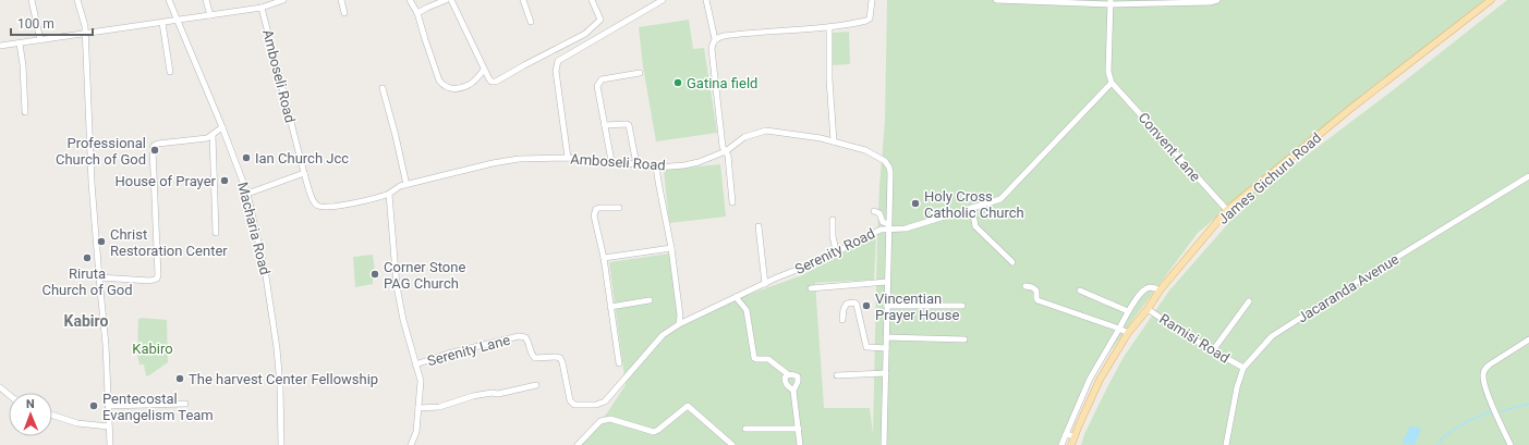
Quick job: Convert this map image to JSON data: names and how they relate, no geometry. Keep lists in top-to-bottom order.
{
  "streets": {
    "main road": ["James Gichuru Road"],
    "street": [
      "Amboseli Road",
      "Convent Lane",
      "Macharia Road",
      "Serenity Road",
      "Jacaranda Avenue",
      "Ramisi Road",
      "Serenity Lane"
    ]
  },
  "crossings": [
    ["Amboseli Road", "Serenity Road"],
    ["Convent Lane", "James Gichuru Road"],
    ["Convent Lane", "Serenity Road"],
    ["James Gichuru Road", "Ramisi Road"],
    ["Serenity Road", "Serenity Lane"],
    ["Jacaranda Avenue", "Ramisi Road"]
  ],
  "districts": ["Kabiro"],
  "parks": ["Kabiro"],
  "places": [
    "Gatina field",
    "Professional Church of God",
    "Ian Church Jcc",
    "House of Prayer",
    "Holy Cross Catholic Church",
    "Christ Restoration Center",
    "Riruta Church of God",
    "Corner Stone PAG Church",
    "Vincentian Prayer House",
    "The harvest Center Fellowship",
    "Pentecostal Evangelism Team"
  ],
  "scale_bar": "100 m",
  "north": "top"
}
